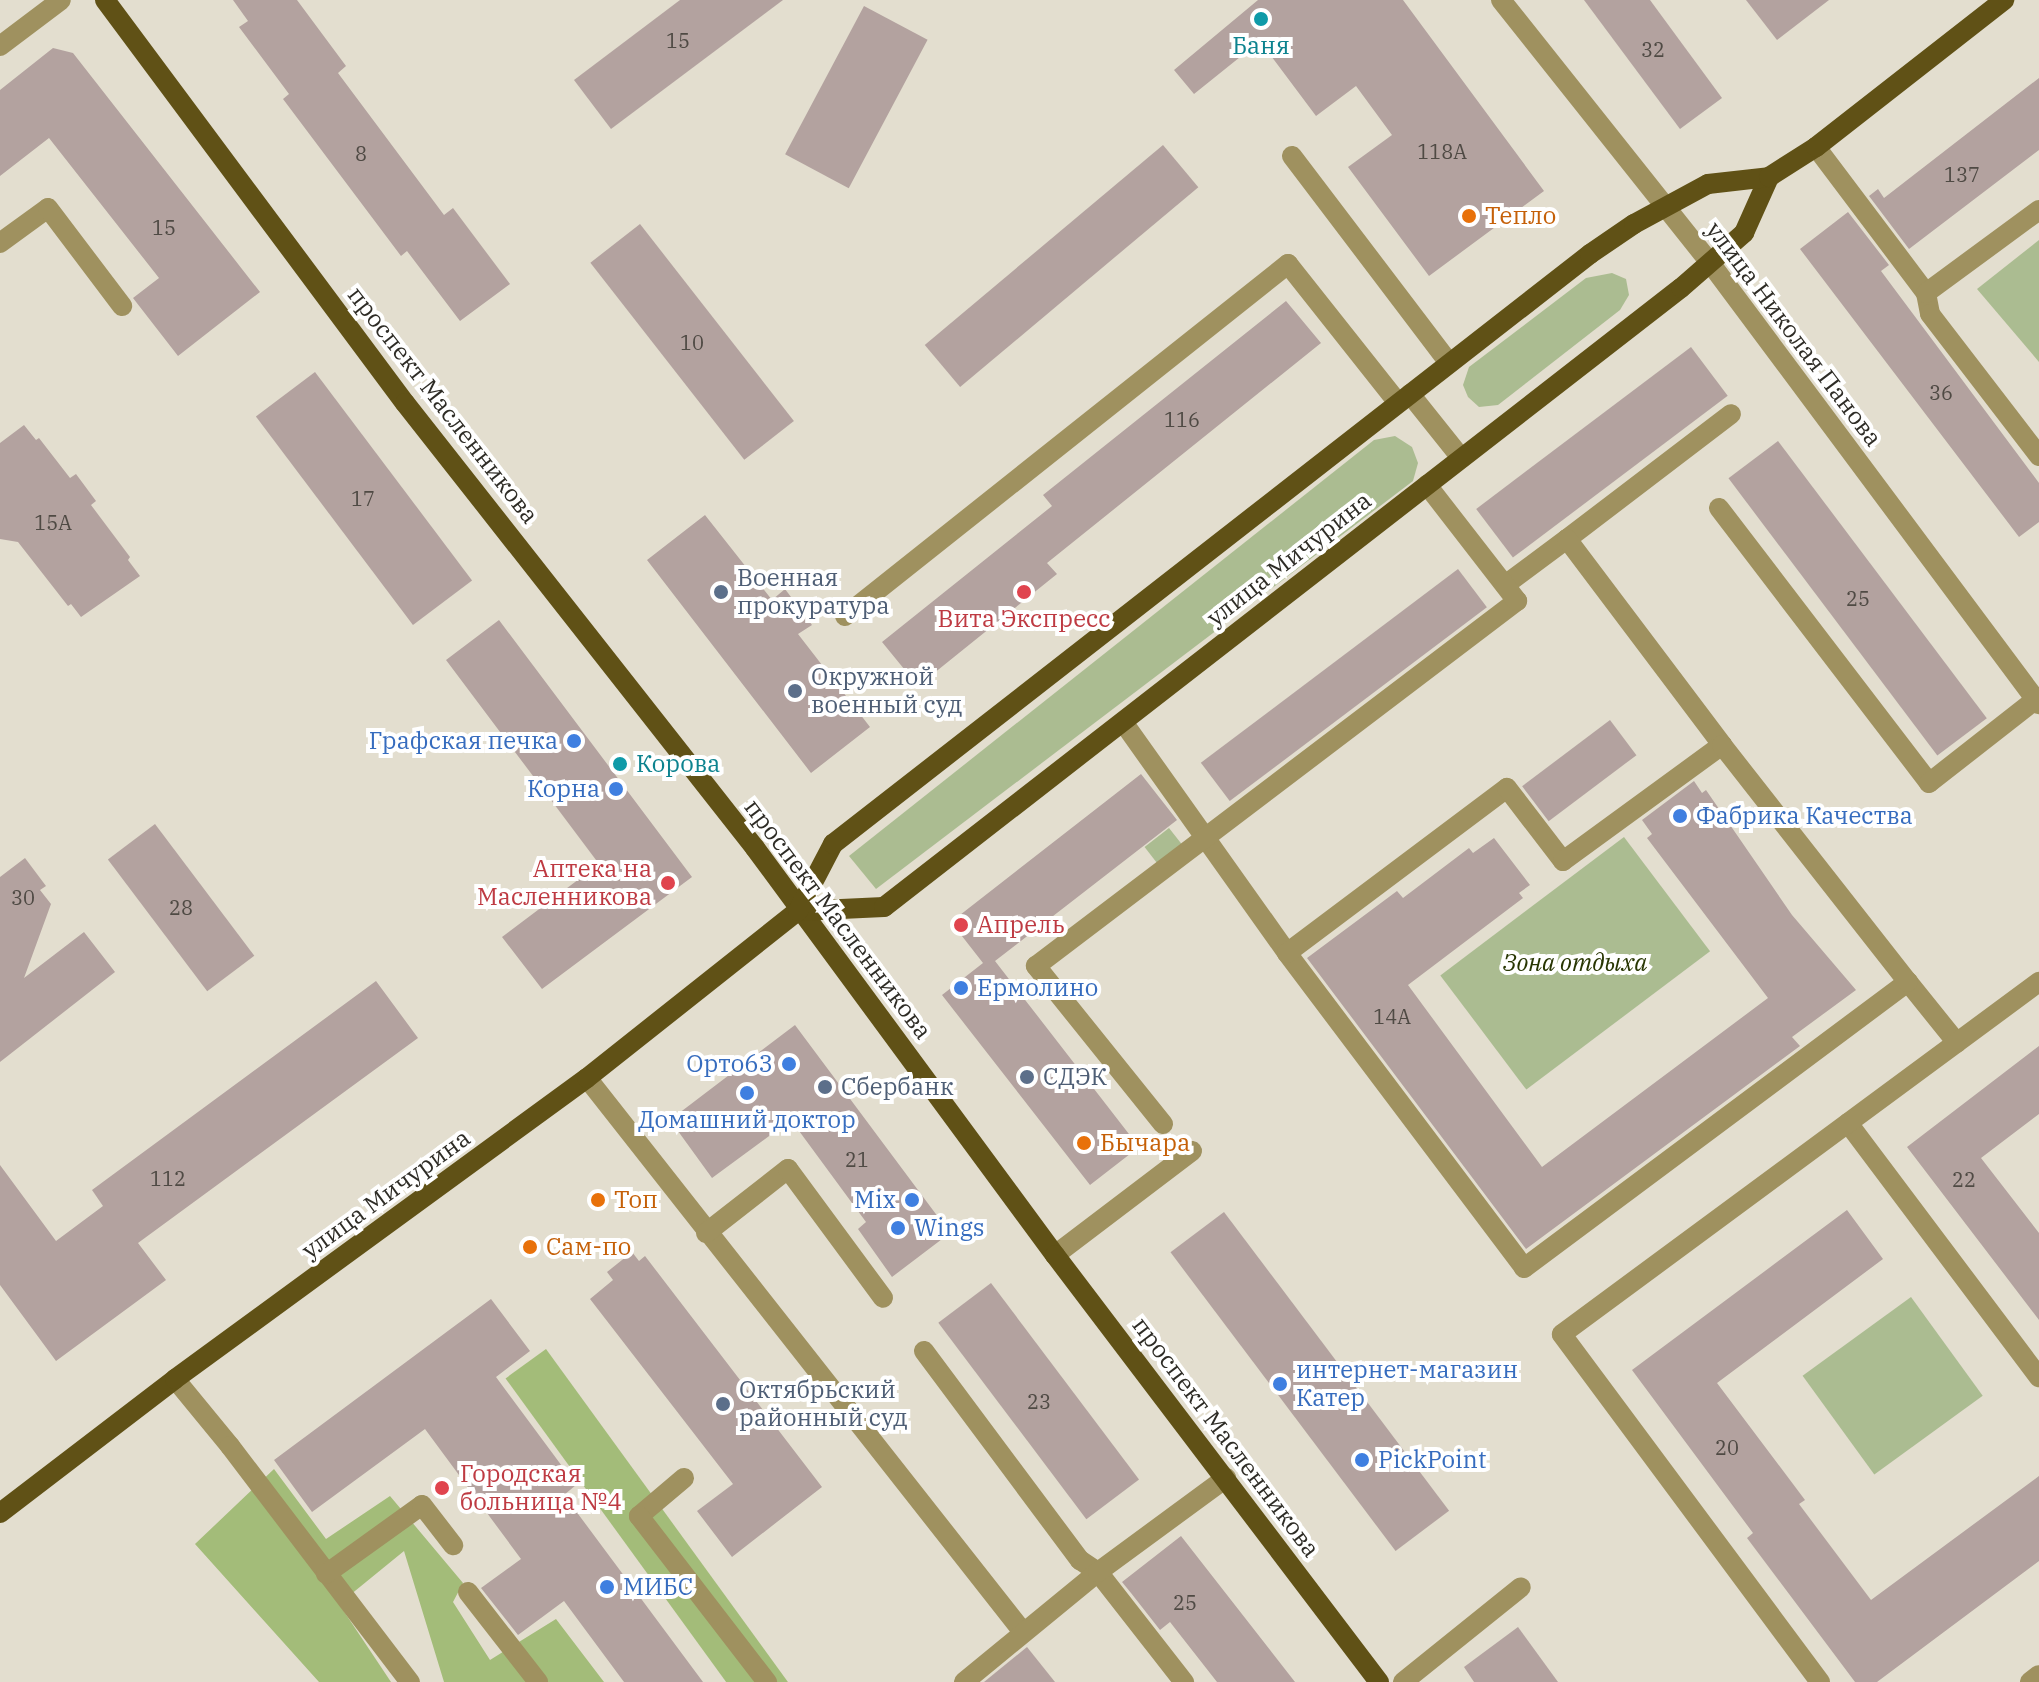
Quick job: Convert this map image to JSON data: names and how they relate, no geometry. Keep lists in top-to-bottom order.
{
  "streets": {
    "main road": ["проспект Масленникова", "улица Мичурина"],
    "street": ["улица Николая Панова"]
  },
  "crossings": [
    ["улица Николая Панова", "улица Мичурина"],
    ["проспект Масленникова", "улица Мичурина"]
  ],
  "parks": ["Зона отдыха"],
  "places": [
    "Баня",
    "Тепло",
    "Военная прокуратура",
    "Вита Экспресс",
    "Окружной военный суд",
    "Графская печка",
    "Корова",
    "Корна",
    "Фабрика Качества",
    "Аптека на Масленникова",
    "Апрель",
    "Ермолино",
    "Орто63",
    "СДЭК",
    "Сбербанк",
    "Домашний доктор",
    "Бычара",
    "Топ",
    "Mix",
    "Wings",
    "Сам-по",
    "интернет-магазин Катер",
    "Октябрьский районный суд",
    "PickPoint",
    "Городская больница №4",
    "МИБС"
  ],
  "house_numbers": [
    "15",
    "32",
    "118А",
    "8",
    "137",
    "15",
    "10",
    "36",
    "116",
    "17",
    "15А",
    "25",
    "30",
    "28",
    "14А",
    "21",
    "112",
    "22",
    "23",
    "20",
    "25"
  ]
}
